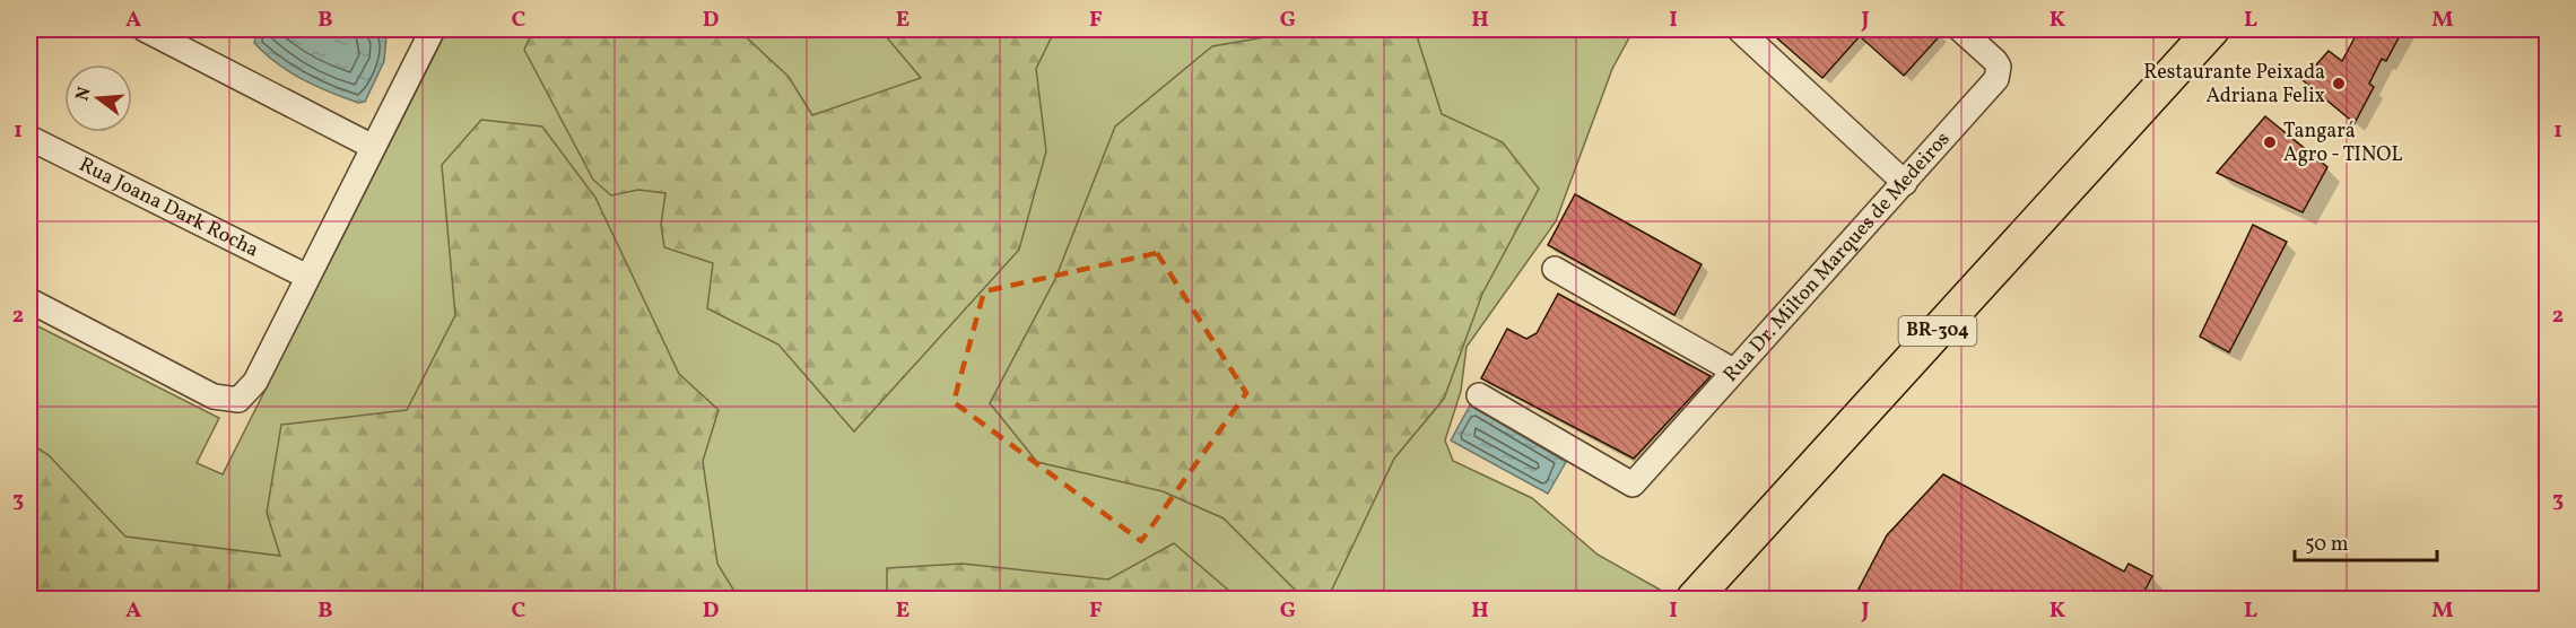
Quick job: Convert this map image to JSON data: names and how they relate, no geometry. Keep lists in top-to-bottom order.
{
  "streets": {
    "highway": ["BR-304"],
    "street": ["Rua Joana Dark Rocha", "Rua Dr. Milton Marques de Medeiros"]
  },
  "places": ["Restaurante Peixada Adriana Felix", "Tangará Agro - TINOL"],
  "scale_bar": "50 m",
  "north": "left",
  "grid": {
    "columns": [
      "A",
      "B",
      "C",
      "D",
      "E",
      "F",
      "G",
      "H",
      "I",
      "J",
      "K",
      "L",
      "M"
    ],
    "rows": ["1", "2", "3"]
  }
}
